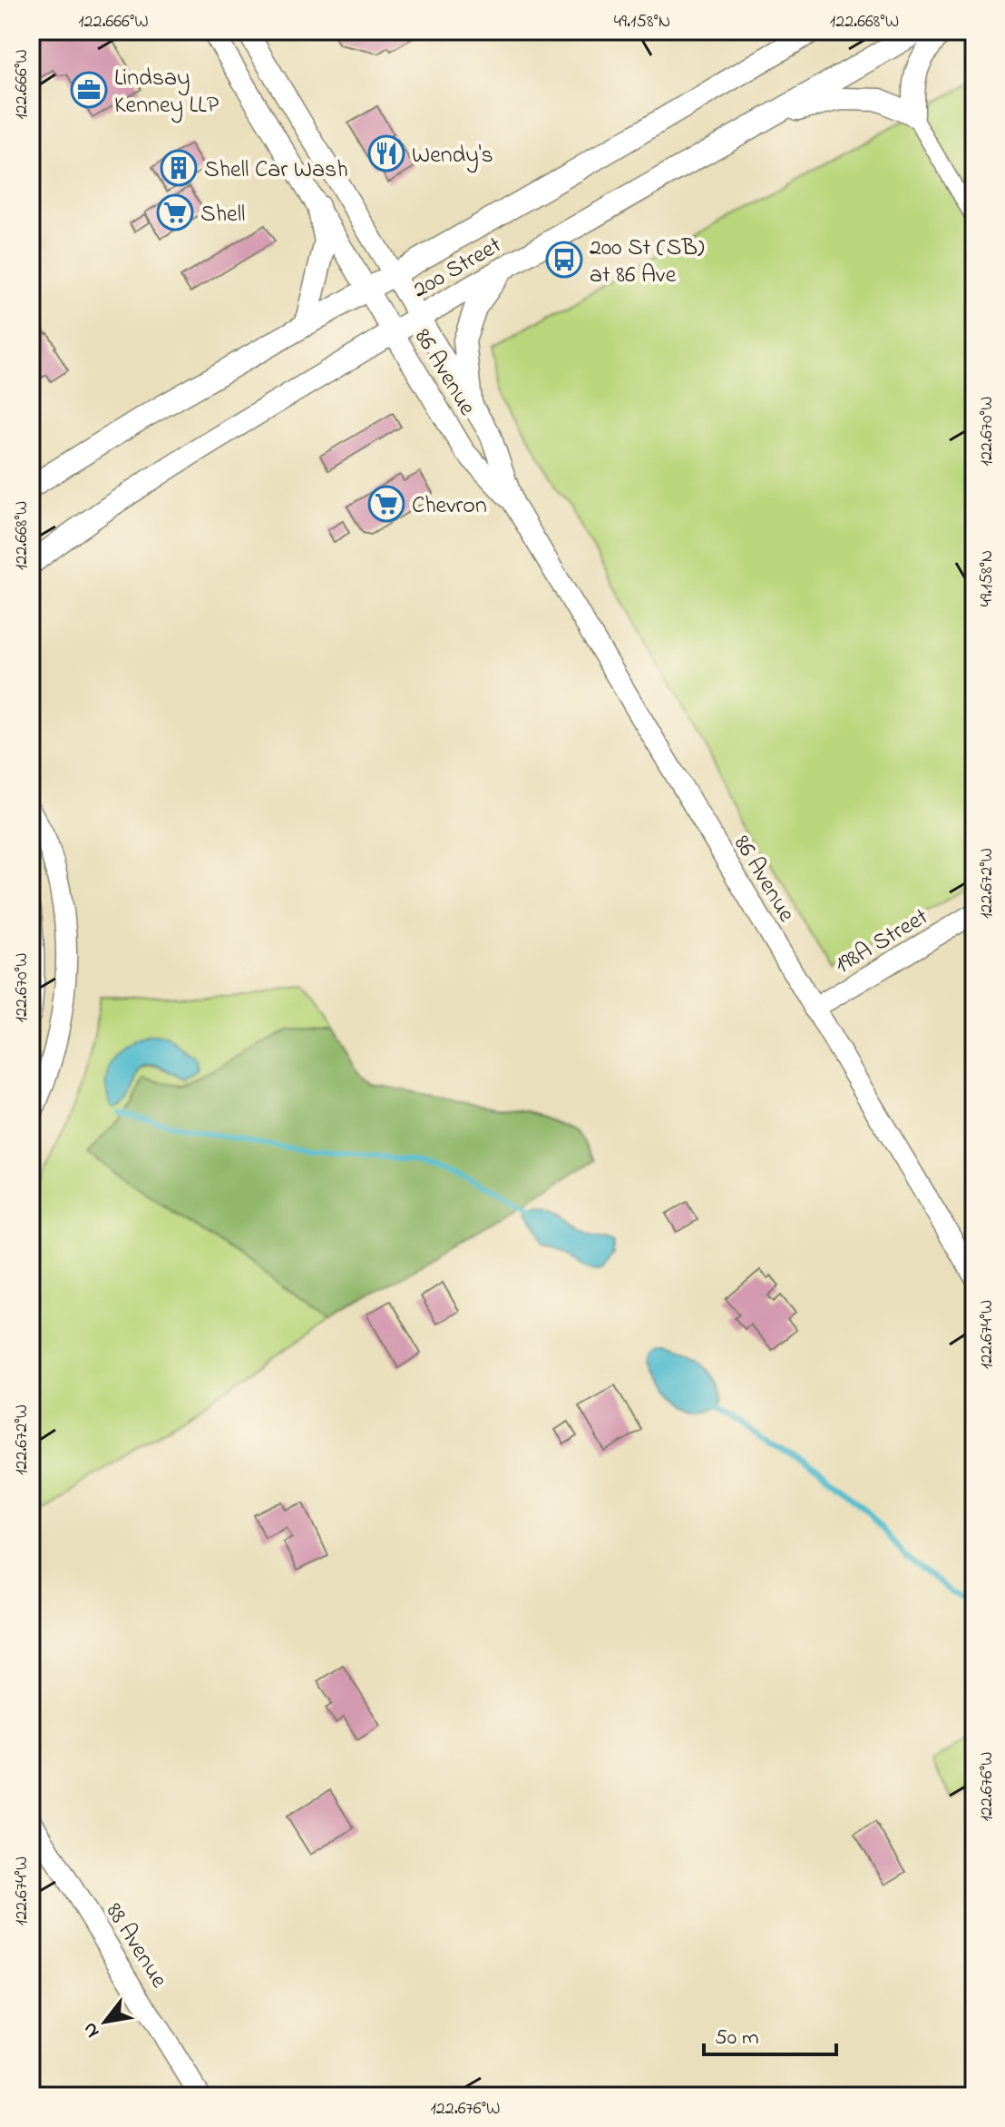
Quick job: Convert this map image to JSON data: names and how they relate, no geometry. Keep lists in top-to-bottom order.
{
  "streets": {
    "main road": ["200 Street"],
    "street": ["86 Avenue", "198A Street", "88 Avenue"]
  },
  "crossings": [
    ["200 Street", "86 Avenue"],
    ["86 Avenue", "198A Street"]
  ],
  "places": {
    "office": ["Lindsay Kenney LLP"],
    "restaurant": ["Wendy's"],
    "building": ["Shell Car Wash"],
    "supermarket": ["Shell", "Chevron"],
    "bus stop": ["200 St (SB) at 86 Ave"]
  },
  "scale_bar": "50 m",
  "north": "bottom left",
  "coordinates": [
    "122.666°W",
    "49.158°N",
    "122.668°W",
    "122.670°W",
    "122.672°W",
    "122.674°W",
    "122.676°W"
  ]
}
